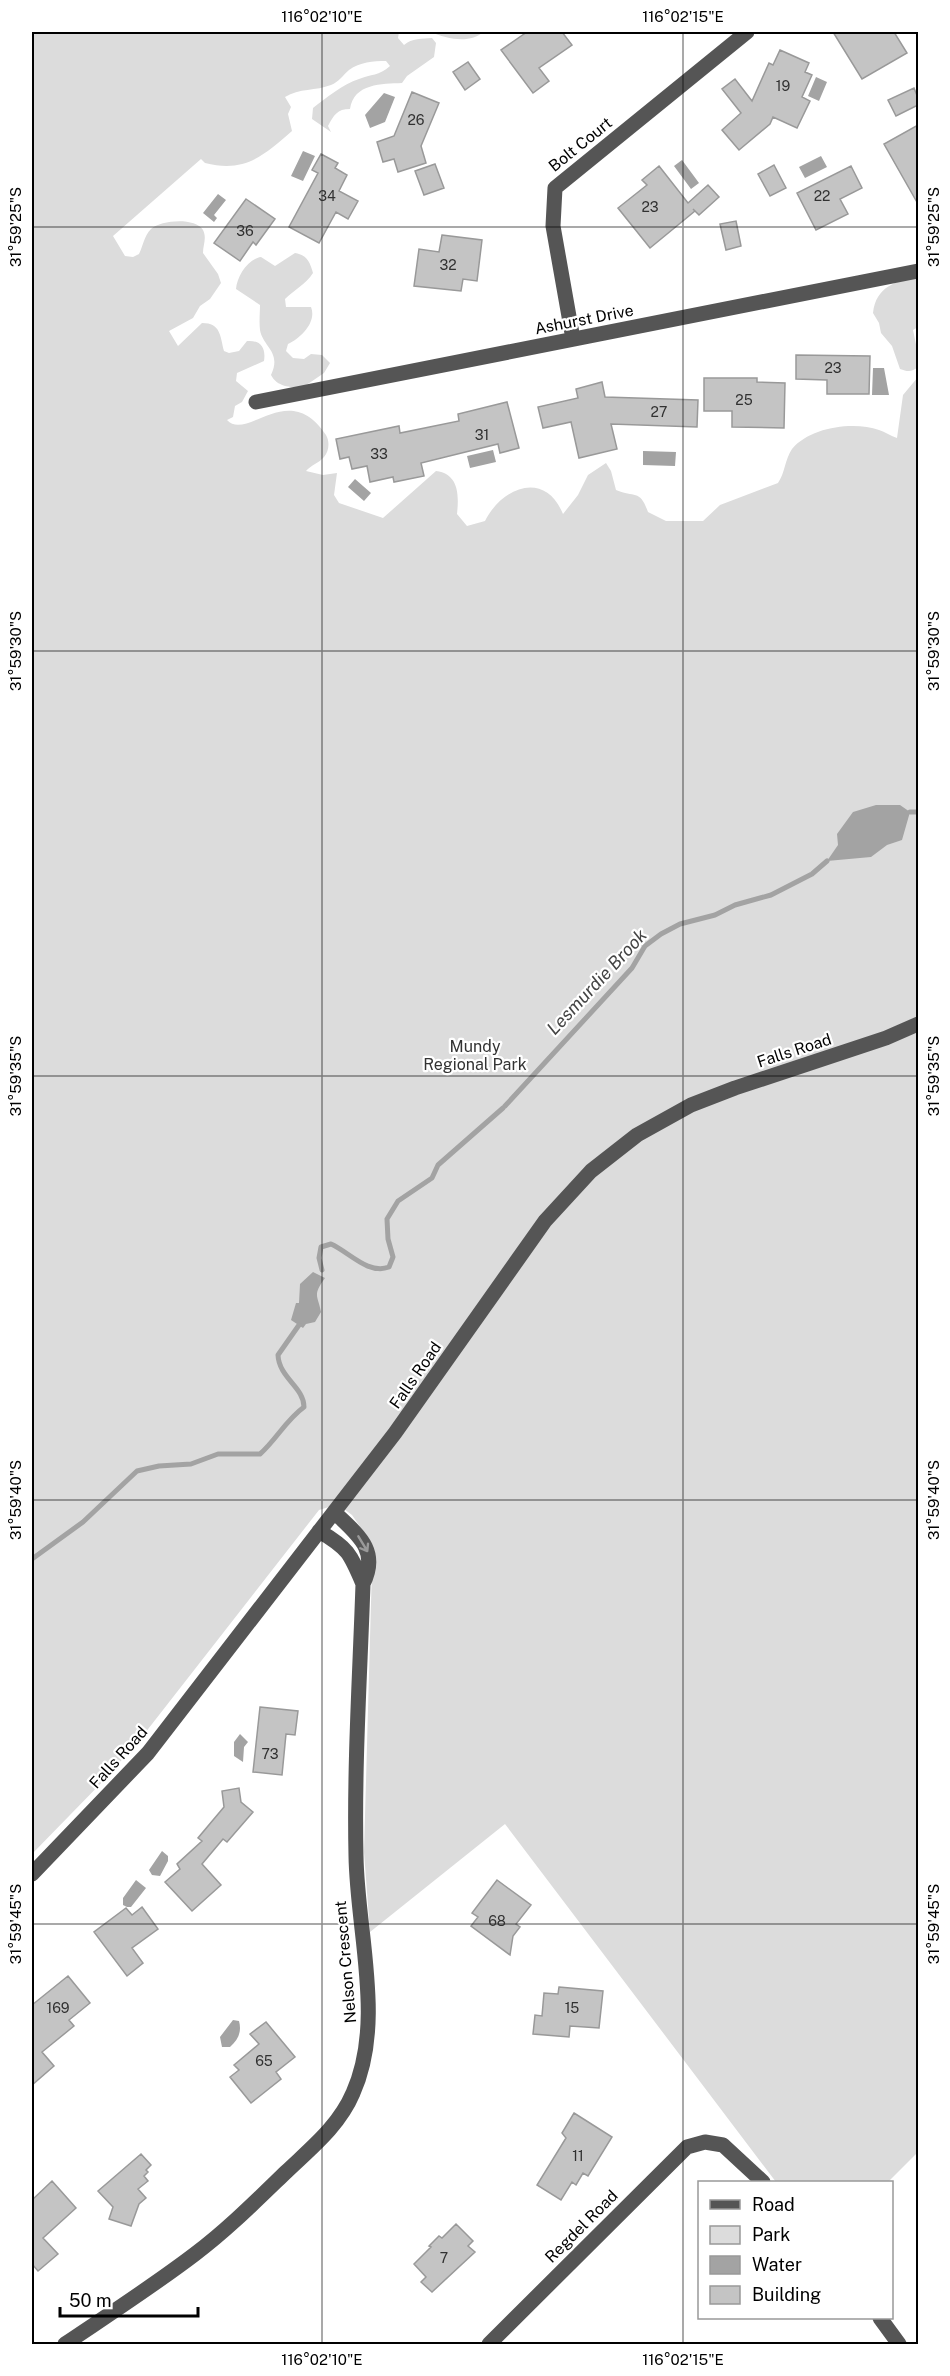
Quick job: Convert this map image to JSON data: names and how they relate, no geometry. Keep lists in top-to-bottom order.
{
  "streets": {
    "street": [
      "Bolt Court",
      "Ashurst Drive",
      "Falls Road",
      "Nelson Crescent",
      "Regdel Road"
    ]
  },
  "crossings": [
    ["Bolt Court", "Ashurst Drive"],
    ["Falls Road", "Nelson Crescent"]
  ],
  "water": ["Lesmurdie Brook"],
  "parks": ["Mundy Regional Park"],
  "house_numbers": [
    "19",
    "26",
    "34",
    "22",
    "23",
    "36",
    "32",
    "23",
    "25",
    "27",
    "31",
    "33",
    "73",
    "68",
    "169",
    "15",
    "65",
    "11",
    "7"
  ],
  "legend": [
    "Road",
    "Park",
    "Water",
    "Building"
  ],
  "scale_bar": "50 m",
  "coordinates": [
    "116°02'10\"E",
    "116°02'15\"E",
    "31°59'25\"S",
    "31°59'30\"S",
    "31°59'35\"S",
    "31°59'40\"S",
    "31°59'45\"S"
  ]
}
